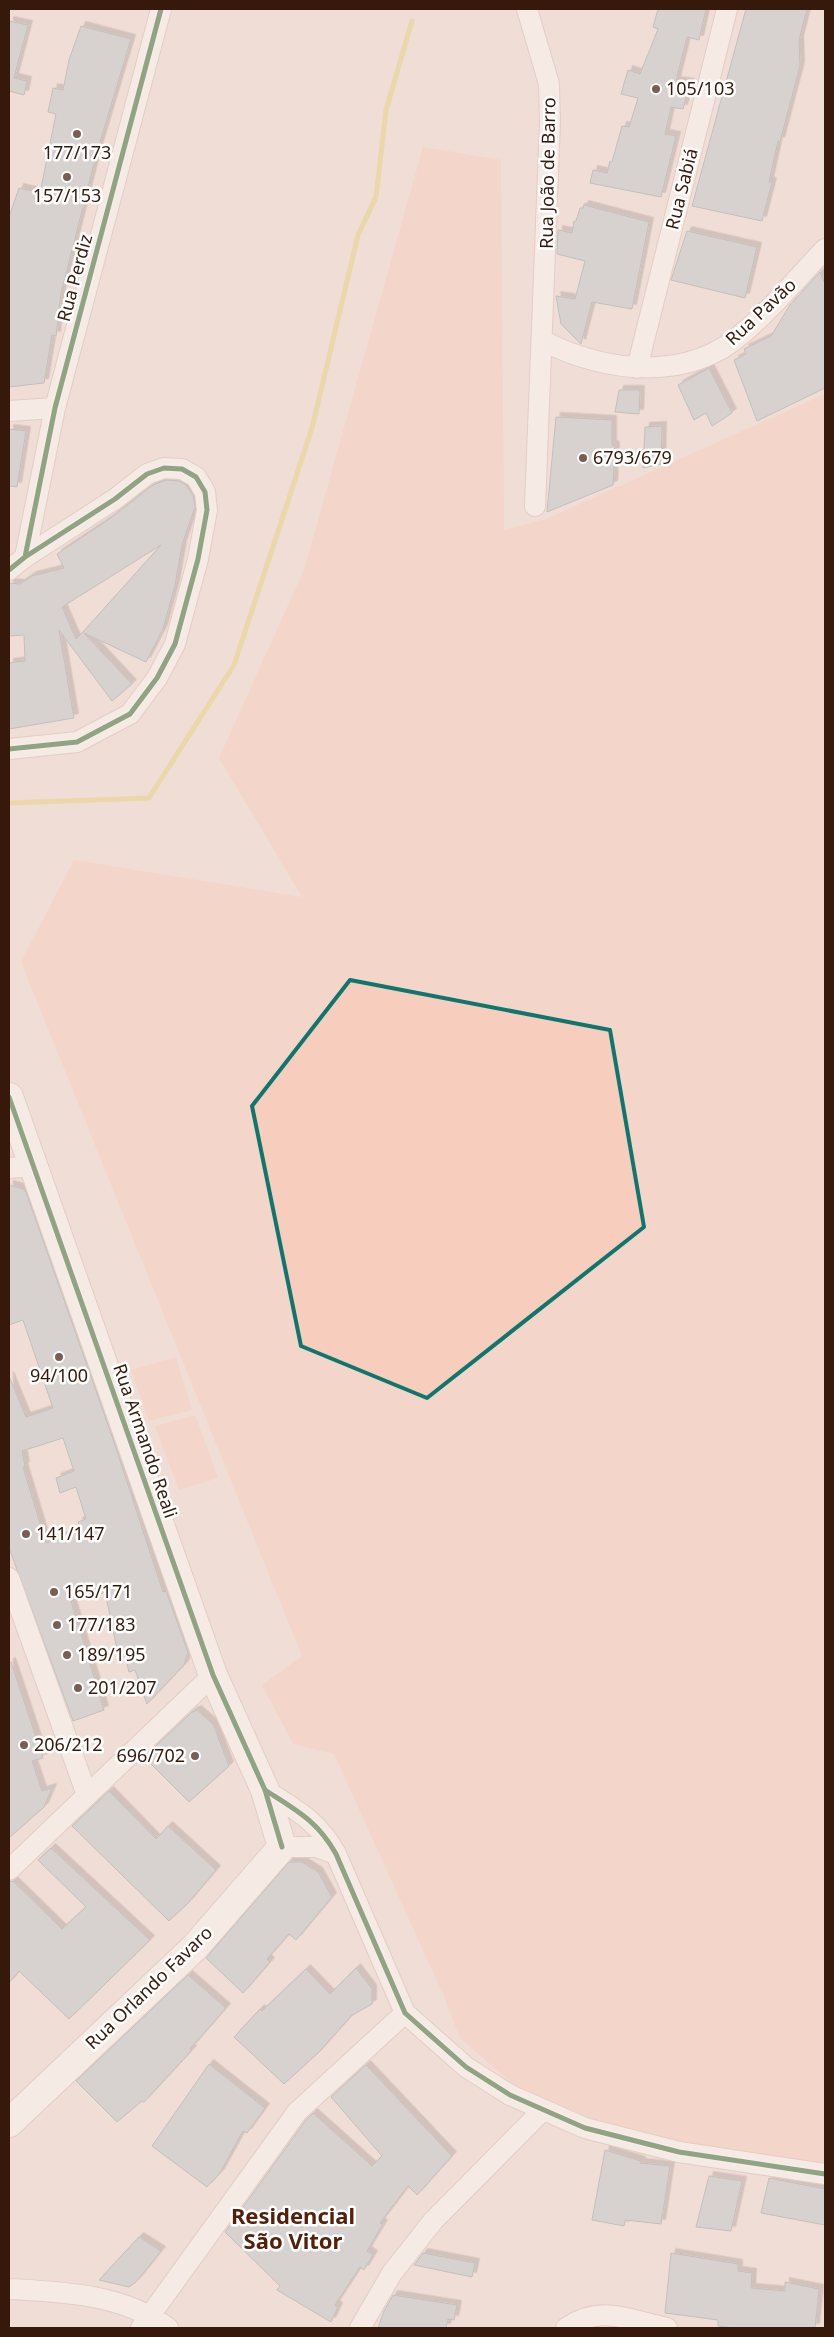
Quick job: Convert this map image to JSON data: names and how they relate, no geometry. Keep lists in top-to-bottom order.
{
  "streets": {
    "street": [
      "Rua João de Barro",
      "Rua Sabiá",
      "Rua Perdiz",
      "Rua Pavão",
      "Rua Armando Reali",
      "Rua Orlando Favaro"
    ]
  },
  "crossings": [
    ["Rua João de Barro", "Rua Pavão"],
    ["Rua Sabiá", "Rua Pavão"],
    ["Rua Armando Reali", "Rua Orlando Favaro"]
  ],
  "districts": ["Residencial São Vitor"],
  "places": [
    "105/103",
    "177/173",
    "157/153",
    "6793/679",
    "94/100",
    "141/147",
    "165/171",
    "177/183",
    "189/195",
    "201/207",
    "206/212",
    "696/702"
  ]
}
